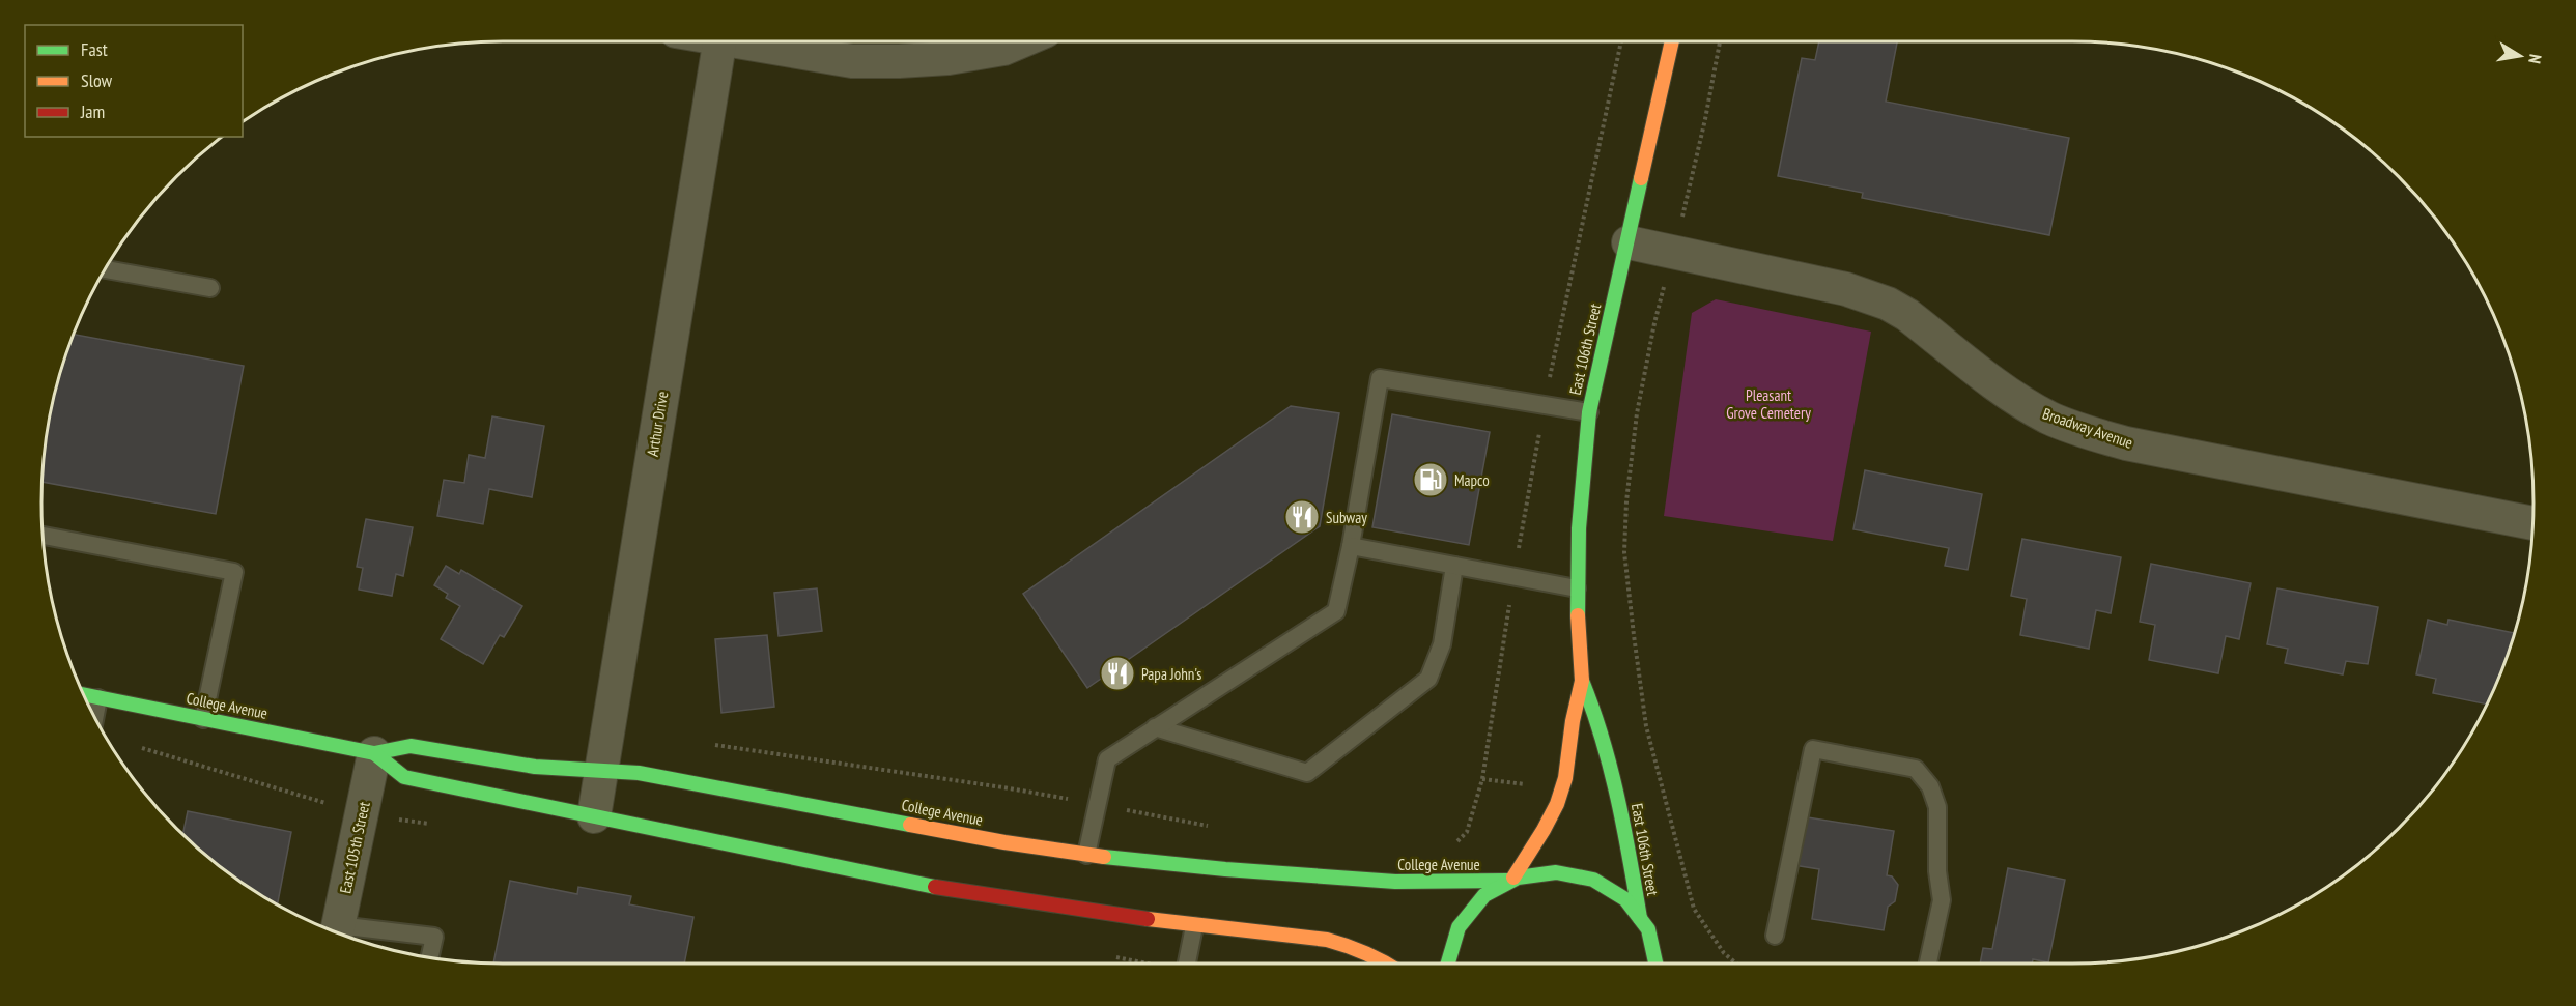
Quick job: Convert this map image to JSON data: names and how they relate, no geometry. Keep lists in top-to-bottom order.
{
  "streets": {
    "main road": ["East 106th Street", "College Avenue"],
    "street": ["Arthur Drive", "Broadway Avenue", "East 105th Street"]
  },
  "crossings": [
    ["East 106th Street", "Broadway Avenue"],
    ["East 106th Street", "College Avenue"],
    ["Arthur Drive", "College Avenue"],
    ["College Avenue", "East 105th Street"]
  ],
  "parks": ["Pleasant Grove Cemetery"],
  "places": {
    "fuel station": ["Mapco"],
    "restaurant": ["Subway", "Papa John's"]
  },
  "legend": ["Fast", "Slow", "Jam"],
  "north": "right"
}
